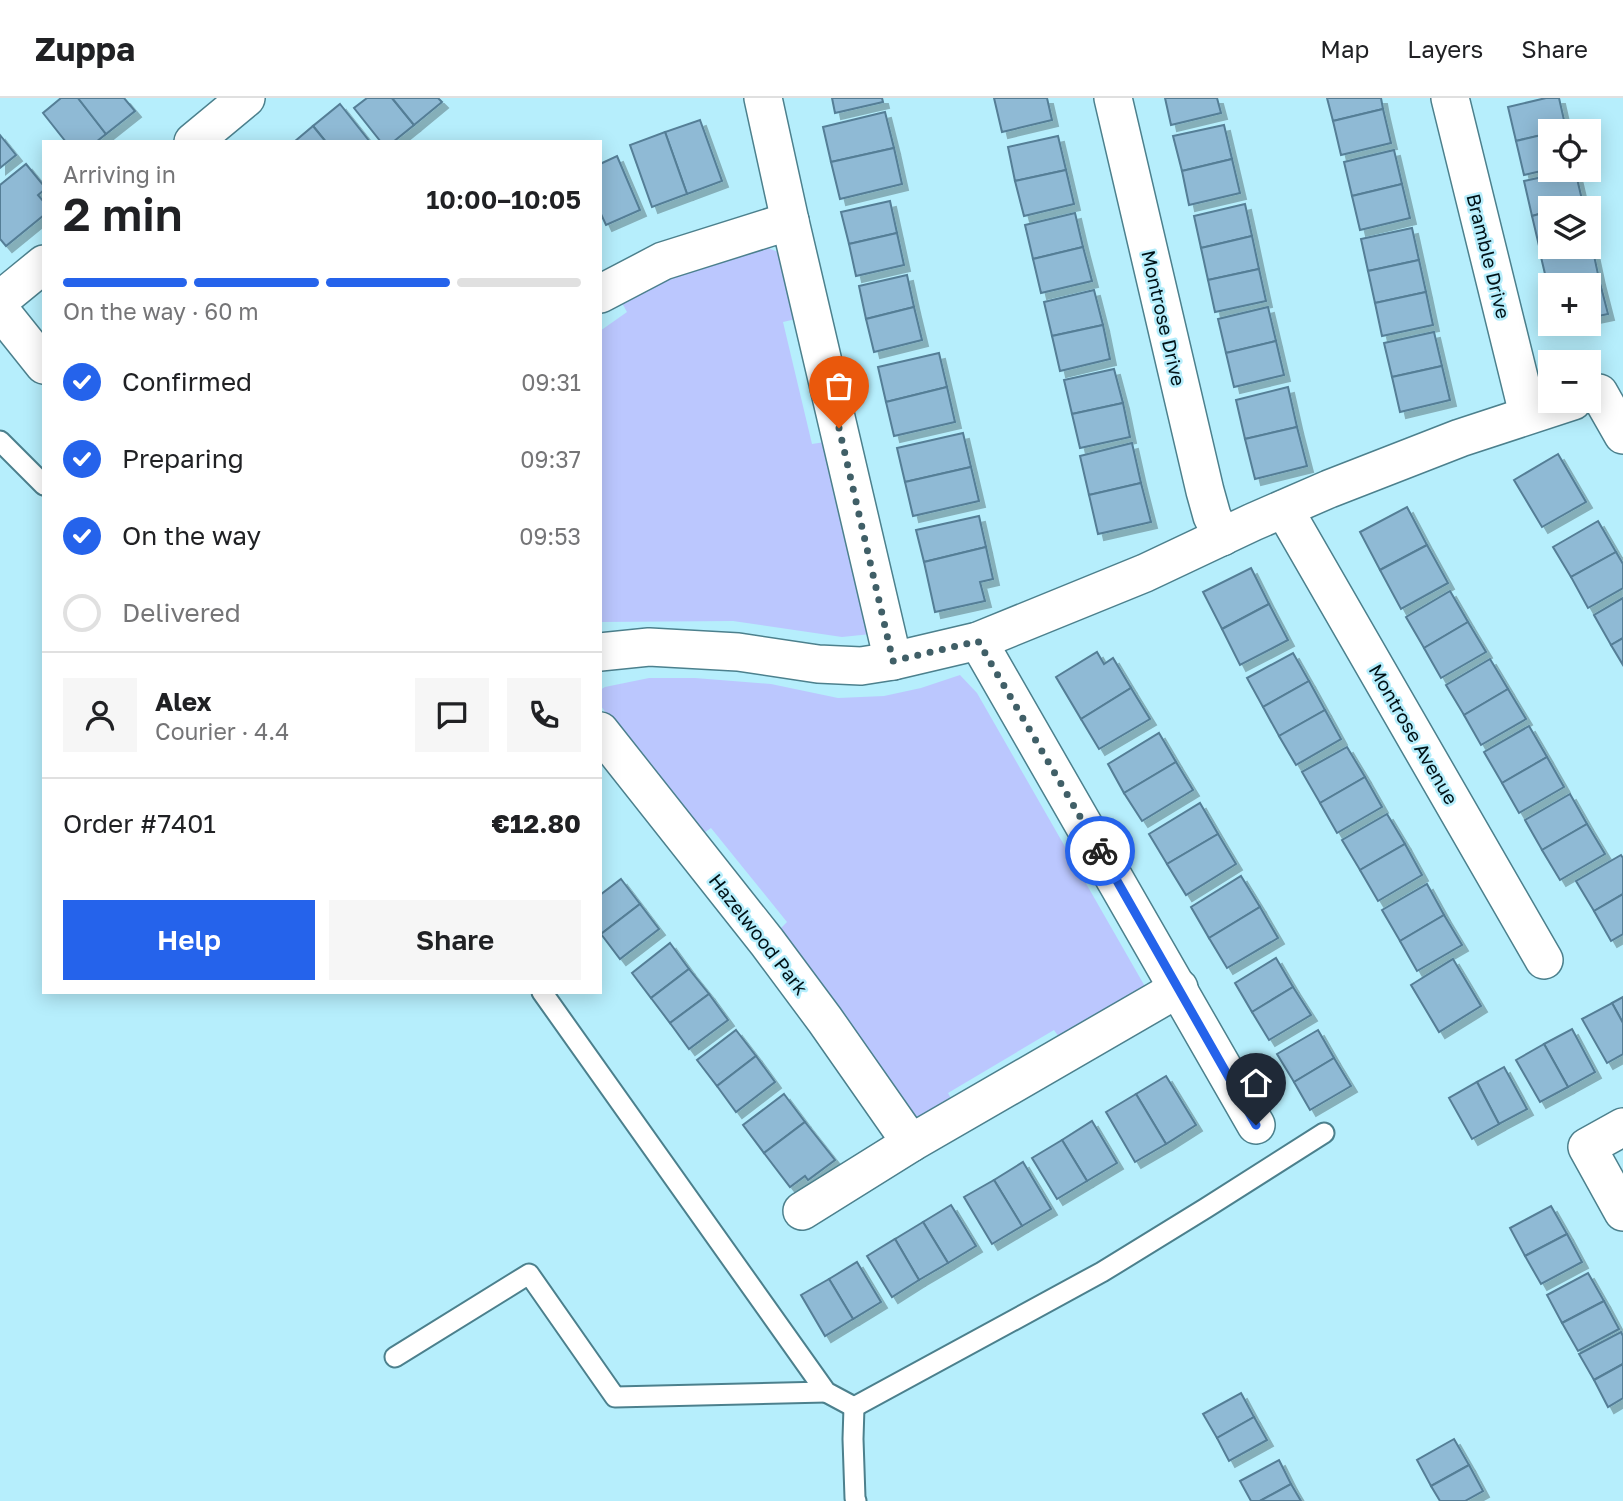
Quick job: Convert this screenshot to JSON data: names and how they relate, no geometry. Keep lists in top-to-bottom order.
{
  "streets": {
    "street": [
      "Bramble Drive",
      "Montrose Drive",
      "Montrose Avenue",
      "Hazelwood Park"
    ]
  },
  "page": {
    "header": "Zuppa",
    "nav": ["Map", "Layers", "Share"],
    "map_buttons": ["+", "−"],
    "heading": ["2 min", "Arriving in", "10:00–10:05"],
    "panel": [
      "Alex",
      "Courier · 4.4",
      "Order #7401",
      "€12.80"
    ],
    "bar": "On the way · 60 m",
    "list": [
      ["Confirmed", "09:31"],
      ["Preparing", "09:37"],
      ["On the way", "09:53"],
      "Delivered"
    ],
    "buttons": ["Help", "Share"]
  }
}
